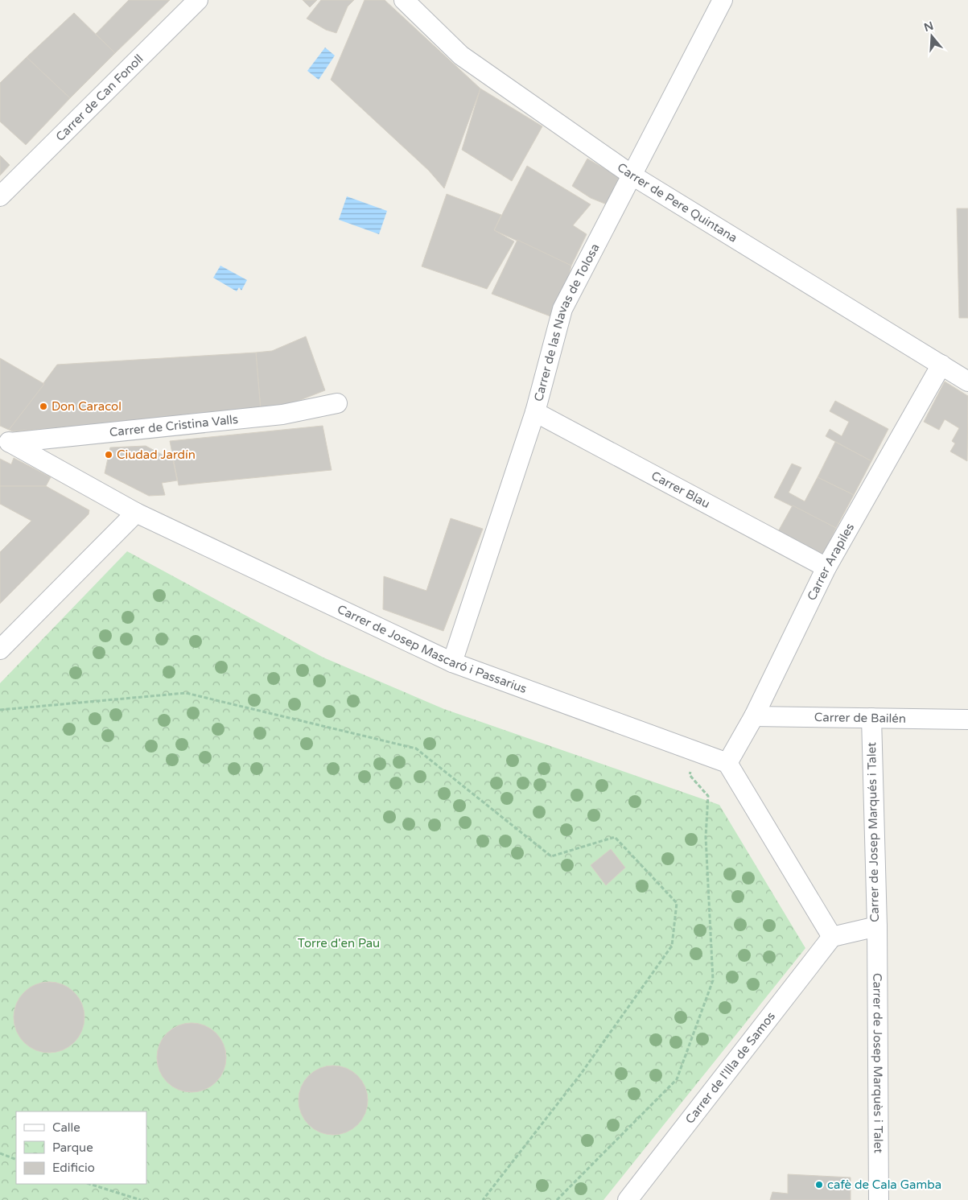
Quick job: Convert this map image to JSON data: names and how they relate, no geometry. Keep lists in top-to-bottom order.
{
  "streets": {
    "street": [
      "Carrer de Can Fonoll",
      "Carrer de Pere Quintana",
      "Carrer de las Navas de Tolosa",
      "Carrer de Cristina Valls",
      "Carrer Blau",
      "Carrer Arapiles",
      "Carrer de Josep Mascaró i Passarius",
      "Carrer de Bailén",
      "Carrer de Josep Marqués i Talet",
      "Carrer de Josep Marquès i Talet",
      "Carrer de l'Illa de Samos"
    ]
  },
  "crossings": [
    ["Carrer de Pere Quintana", "Carrer de las Navas de Tolosa"],
    ["Carrer de Pere Quintana", "Carrer Arapiles"],
    ["Carrer de las Navas de Tolosa", "Carrer Blau"],
    ["Carrer de las Navas de Tolosa", "Carrer de Josep Mascaró i Passarius"],
    ["Carrer de Cristina Valls", "Carrer de Josep Mascaró i Passarius"],
    ["Carrer Blau", "Carrer Arapiles"],
    ["Carrer Arapiles", "Carrer de Josep Mascaró i Passarius"],
    ["Carrer Arapiles", "Carrer de Bailén"],
    ["Carrer de Bailén", "Carrer de Josep Marqués i Talet"],
    ["Carrer de Josep Marqués i Talet", "Carrer de Josep Marquès i Talet"],
    ["Carrer de Josep Marqués i Talet", "Carrer de l'Illa de Samos"]
  ],
  "parks": ["Torre d'en Pau"],
  "places": ["Don Caracol", "Ciudad Jardín", "cafè de Cala Gamba"],
  "legend": ["Calle", "Parque", "Edificio"],
  "north": "top"
}
